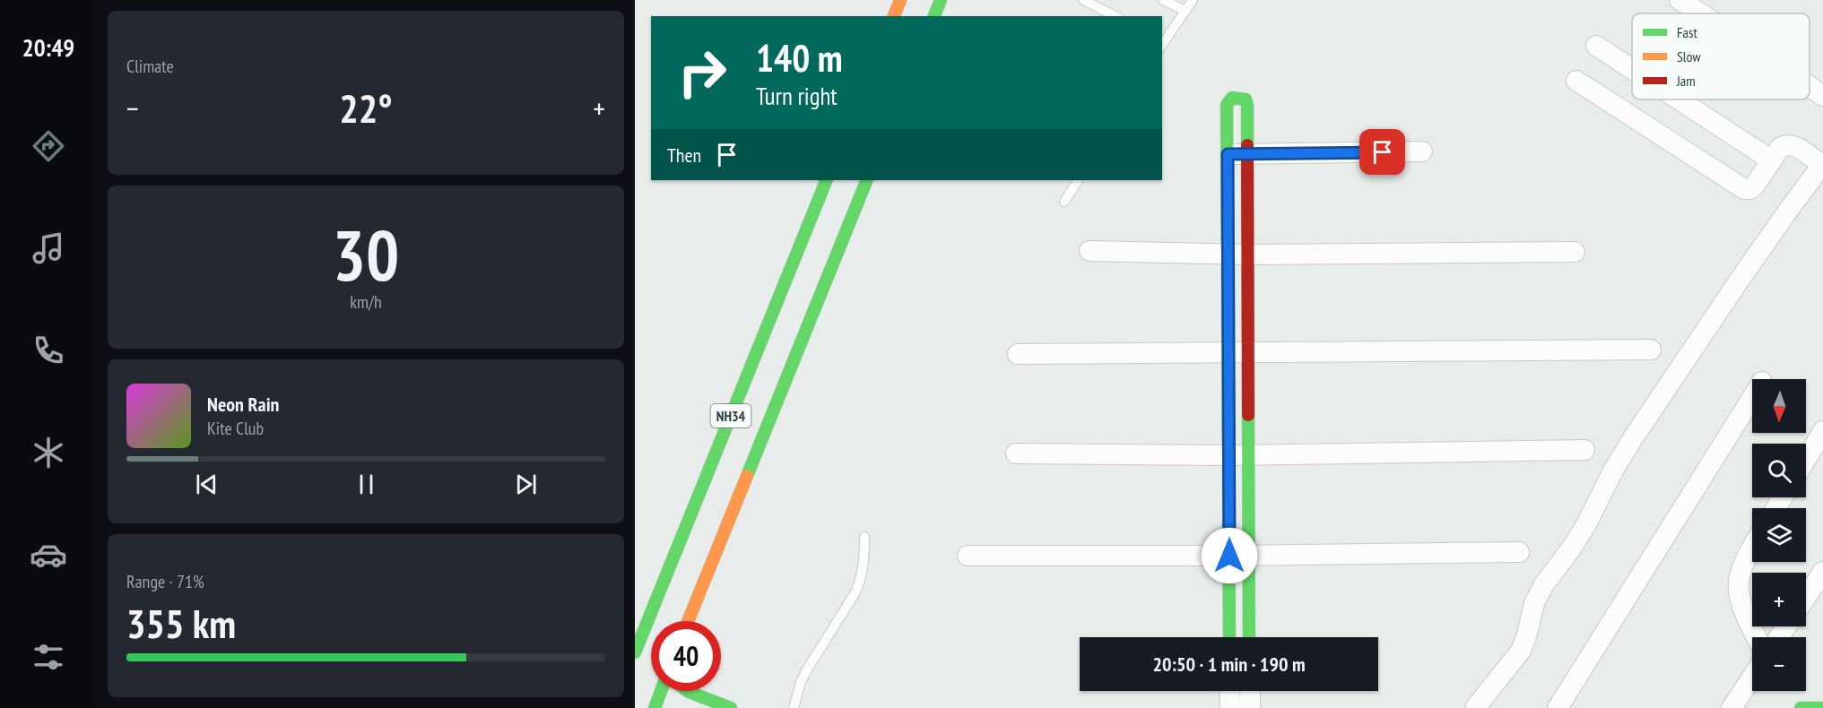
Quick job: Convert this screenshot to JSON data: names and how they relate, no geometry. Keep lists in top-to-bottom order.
{
  "streets": {
    "main road": ["NH34"]
  },
  "legend": ["Fast", "Slow", "Jam"],
  "north": "bottom",
  "page": {
    "tabs": "20:49",
    "tile": [
      "Climate",
      ["30", "km/h"],
      ["Range · 71%", "355 km"]
    ],
    "turn": ["140 m", "Turn right"],
    "heat": ["−", "22°", "+"],
    "then": "Then",
    "map_buttons": ["+", "−"],
    "song": ["Neon Rain", "Kite Club"],
    "limit": "40",
    "trip": "20:50 · 1 min · 190 m"
  }
}
